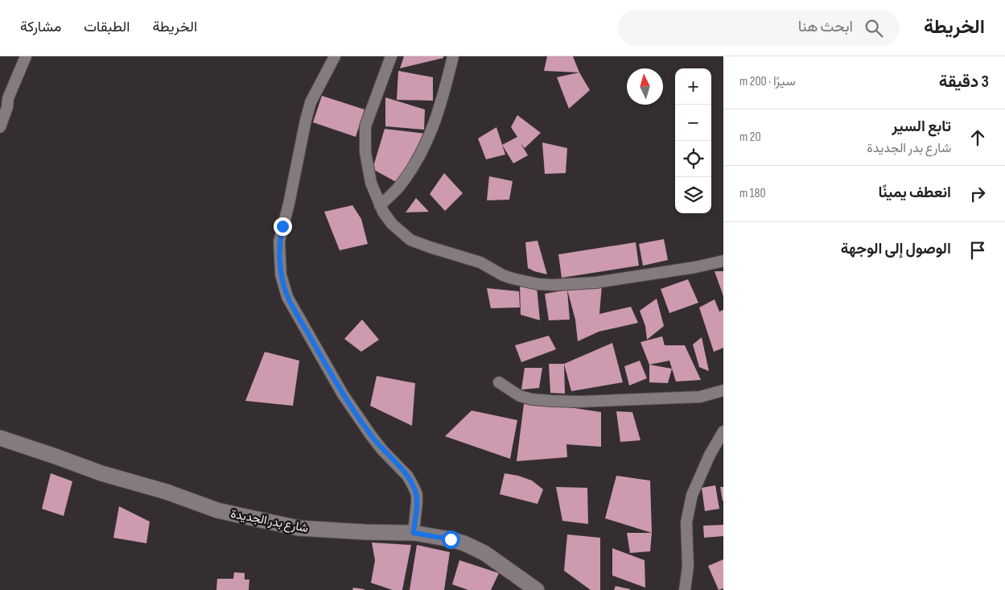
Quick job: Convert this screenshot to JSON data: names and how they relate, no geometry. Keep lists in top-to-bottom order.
{
  "streets": {
    "main road": ["شارع بدر الجديدة"]
  },
  "north": "top",
  "page": {
    "header": "الخريطة",
    "search": "ابحث هنا",
    "nav": ["الخريطة", "الطبقات", "مشاركة"],
    "heading": ["3 دقيقة", "سيرًا · 200 m"],
    "map_buttons": ["+", "−"],
    "list": [
      ["تابع السير", "شارع بدر الجديدة", "20 m"],
      ["انعطف يمينًا", "180 m"],
      "الوصول إلى الوجهة"
    ]
  }
}
